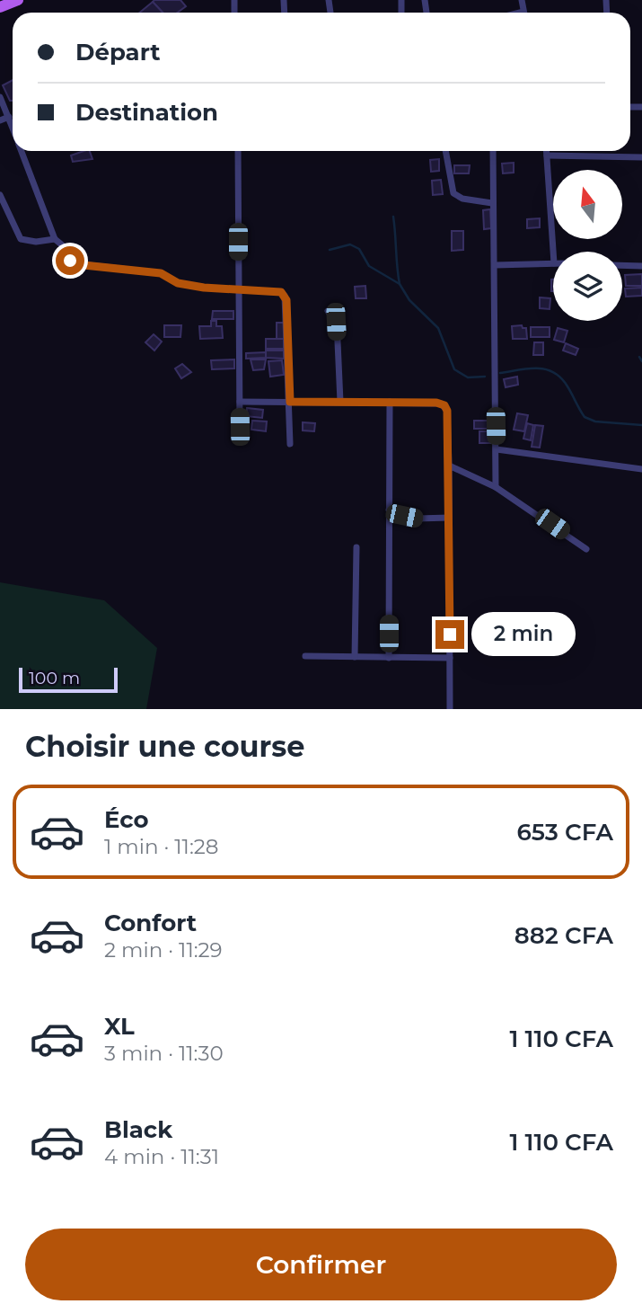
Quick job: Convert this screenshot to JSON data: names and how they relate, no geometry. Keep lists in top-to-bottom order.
{
  "scale_bar": "100 m",
  "north": "top",
  "page": {
    "banner": ["Départ", "Destination"],
    "bubble": "2 min",
    "scale": "100 m",
    "heading": "Choisir une course",
    "list": [
      {
        "name": "Éco",
        "note": "1 min · 11:28",
        "value": "653 CFA"
      },
      {
        "name": "Confort",
        "note": "2 min · 11:29",
        "value": "882 CFA"
      },
      {
        "name": "XL",
        "note": "3 min · 11:30",
        "value": "1 110 CFA"
      },
      {
        "name": "Black",
        "note": "4 min · 11:31",
        "value": "1 110 CFA"
      }
    ],
    "buttons": "Confirmer"
  }
}
